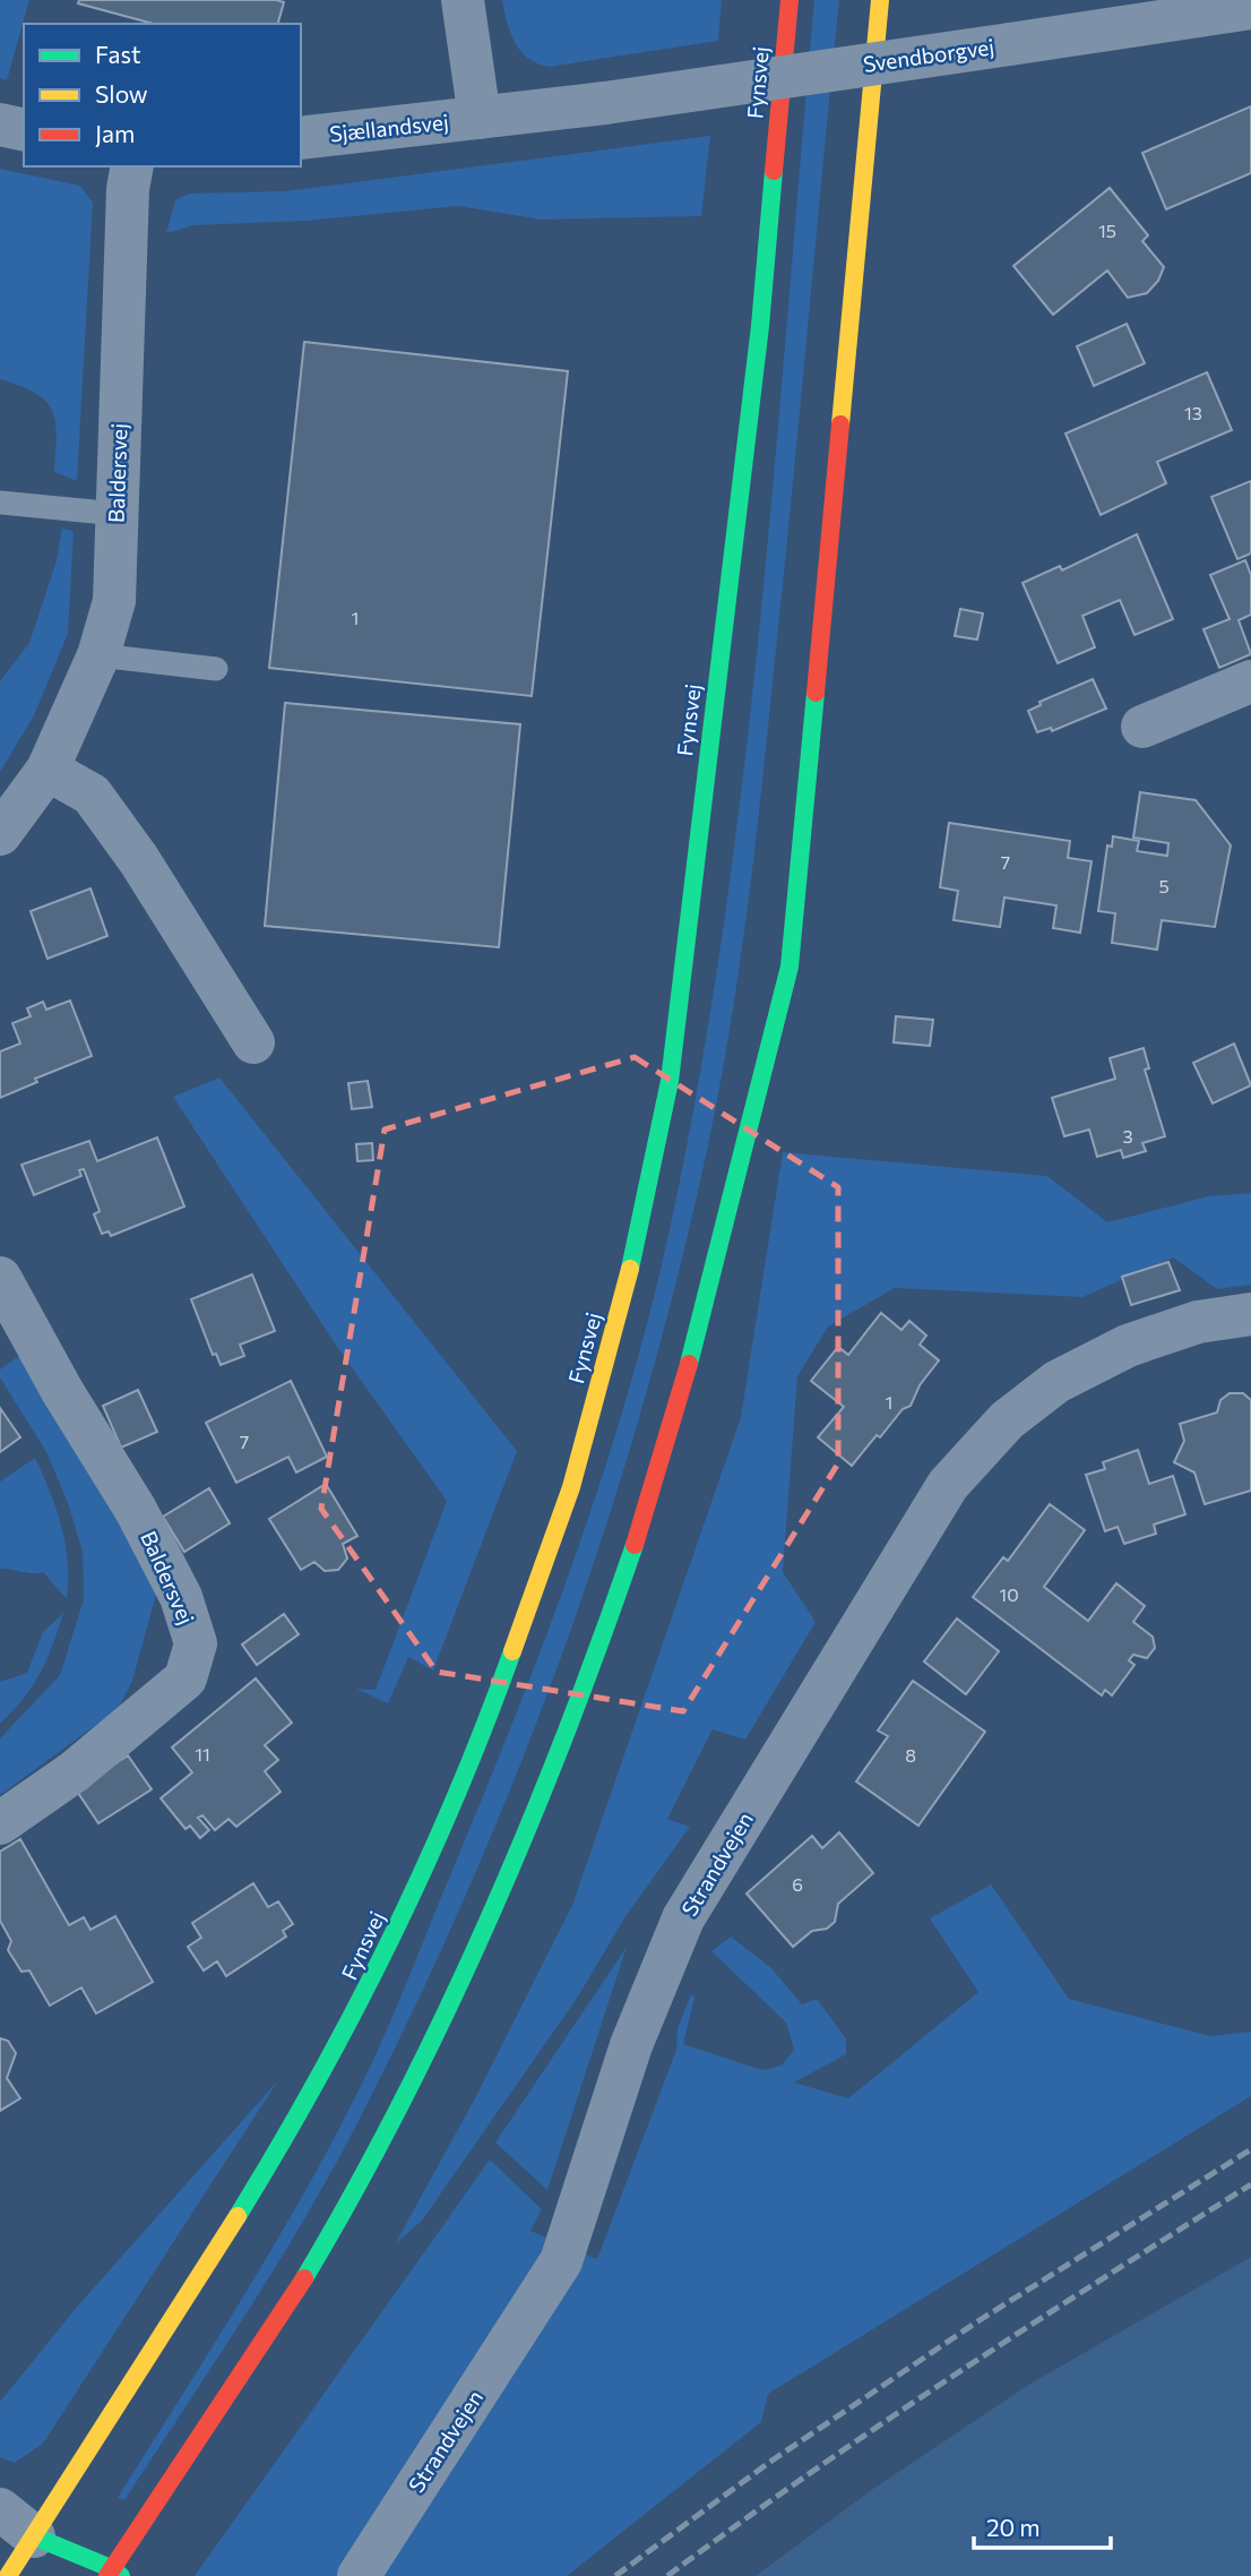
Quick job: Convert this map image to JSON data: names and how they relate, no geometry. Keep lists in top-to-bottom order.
{
  "streets": {
    "main road": ["Fynsvej"],
    "street": [
      "Svendborgvej",
      "Sjællandsvej",
      "Baldersvej",
      "Strandvejen"
    ]
  },
  "crossings": [
    ["Svendborgvej", "Sjællandsvej"]
  ],
  "house_numbers": [
    "15",
    "13",
    "1",
    "7",
    "5",
    "3",
    "1",
    "7",
    "10",
    "11",
    "8",
    "6"
  ],
  "legend": ["Fast", "Slow", "Jam"],
  "scale_bar": "20 m"
}
